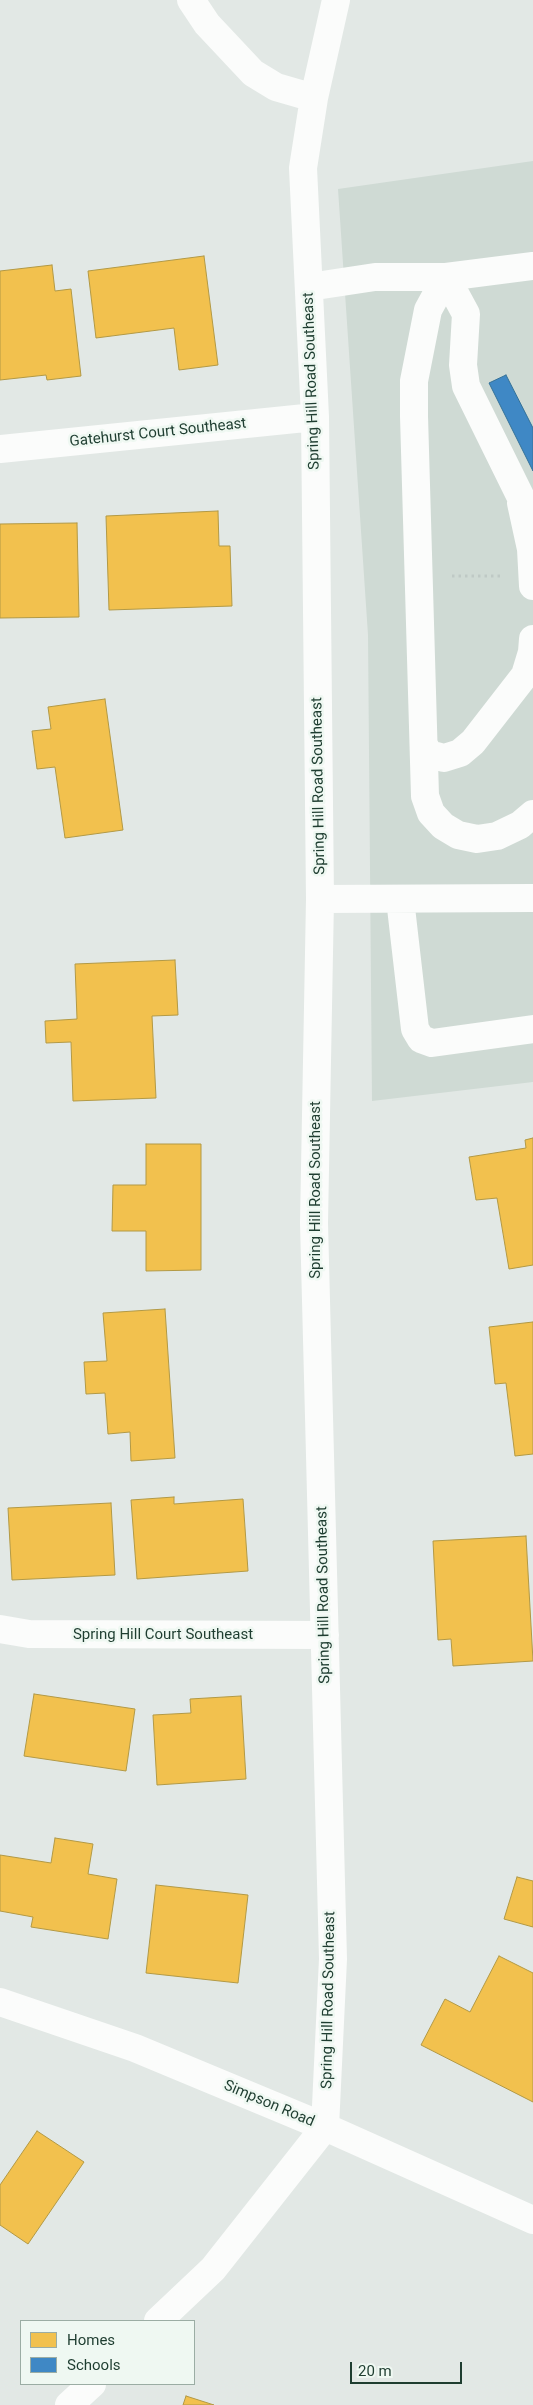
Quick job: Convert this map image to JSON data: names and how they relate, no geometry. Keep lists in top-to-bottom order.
{
  "streets": {
    "street": [
      "Spring Hill Road Southeast",
      "Gatehurst Court Southeast",
      "Spring Hill Court Southeast",
      "Simpson Road"
    ]
  },
  "crossings": [
    ["Spring Hill Road Southeast", "Gatehurst Court Southeast"],
    ["Spring Hill Road Southeast", "Spring Hill Court Southeast"],
    ["Spring Hill Road Southeast", "Simpson Road"]
  ],
  "legend": ["Homes", "Schools"],
  "scale_bar": "20 m"
}
